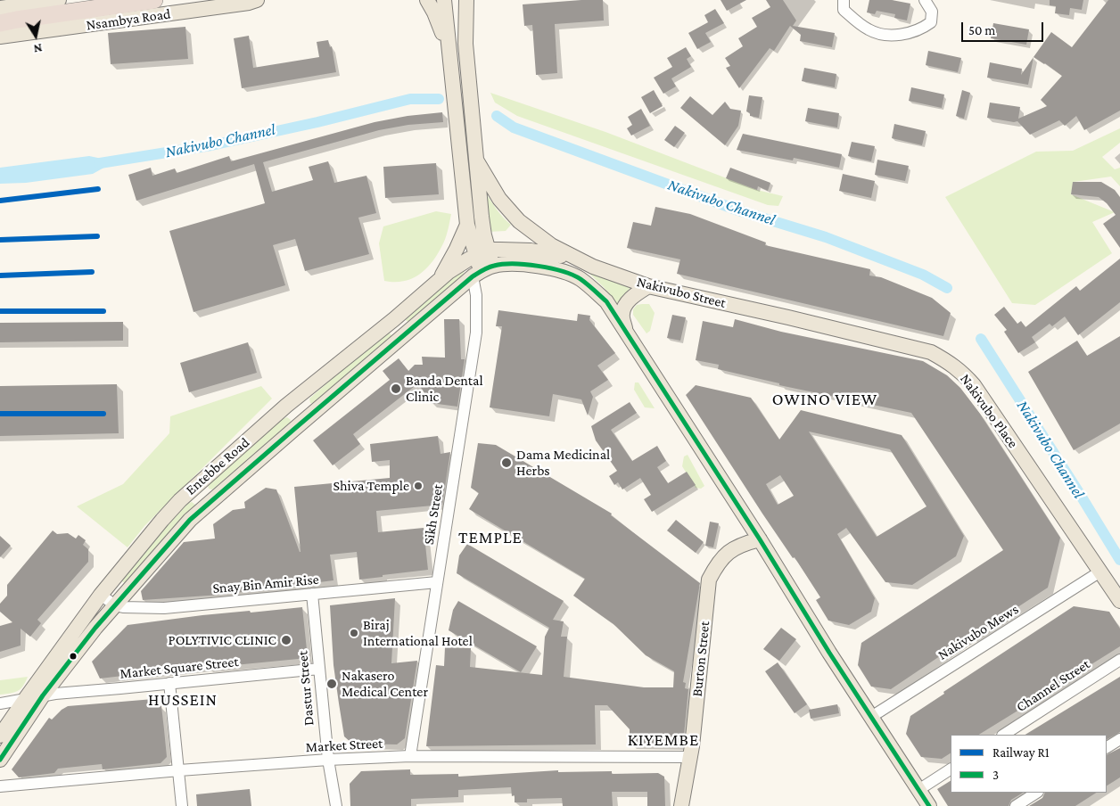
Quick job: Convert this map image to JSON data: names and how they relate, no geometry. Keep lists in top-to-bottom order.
{
  "streets": {
    "main road": [
      "Nsambya Road",
      "Nakivubo Street",
      "Nakivubo Place",
      "Entebbe Road",
      "Burton Street"
    ],
    "street": [
      "Sikh Street",
      "Snay Bin Amir Rise",
      "Nakivubo Mews",
      "Market Square Street",
      "Channel Street",
      "Dastur Street",
      "Market Street"
    ]
  },
  "crossings": [
    ["Nakivubo Street", "Nakivubo Place"],
    ["Nakivubo Place", "Nakivubo Mews"],
    ["Entebbe Road", "Sikh Street"],
    ["Entebbe Road", "Snay Bin Amir Rise"],
    ["Entebbe Road", "Market Square Street"],
    ["Sikh Street", "Snay Bin Amir Rise"],
    ["Sikh Street", "Market Street"],
    ["Snay Bin Amir Rise", "Dastur Street"],
    ["Burton Street", "Market Street"],
    ["Market Square Street", "Dastur Street"],
    ["Dastur Street", "Market Street"]
  ],
  "districts": [
    "OWINO VIEW",
    "TEMPLE",
    "HUSSEIN",
    "KIYEMBE"
  ],
  "water": ["Nakivubo Channel"],
  "places": [
    "Banda Dental Clinic",
    "Dama Medicinal Herbs",
    "Shiva Temple",
    "Biraj International Hotel",
    "POLYTIVIC CLINIC",
    "Nakasero Medical Center"
  ],
  "lines": ["rail line R1", "transit line 3"],
  "legend": ["Railway R1", "3"],
  "scale_bar": "50 m",
  "north": "bottom"
}
